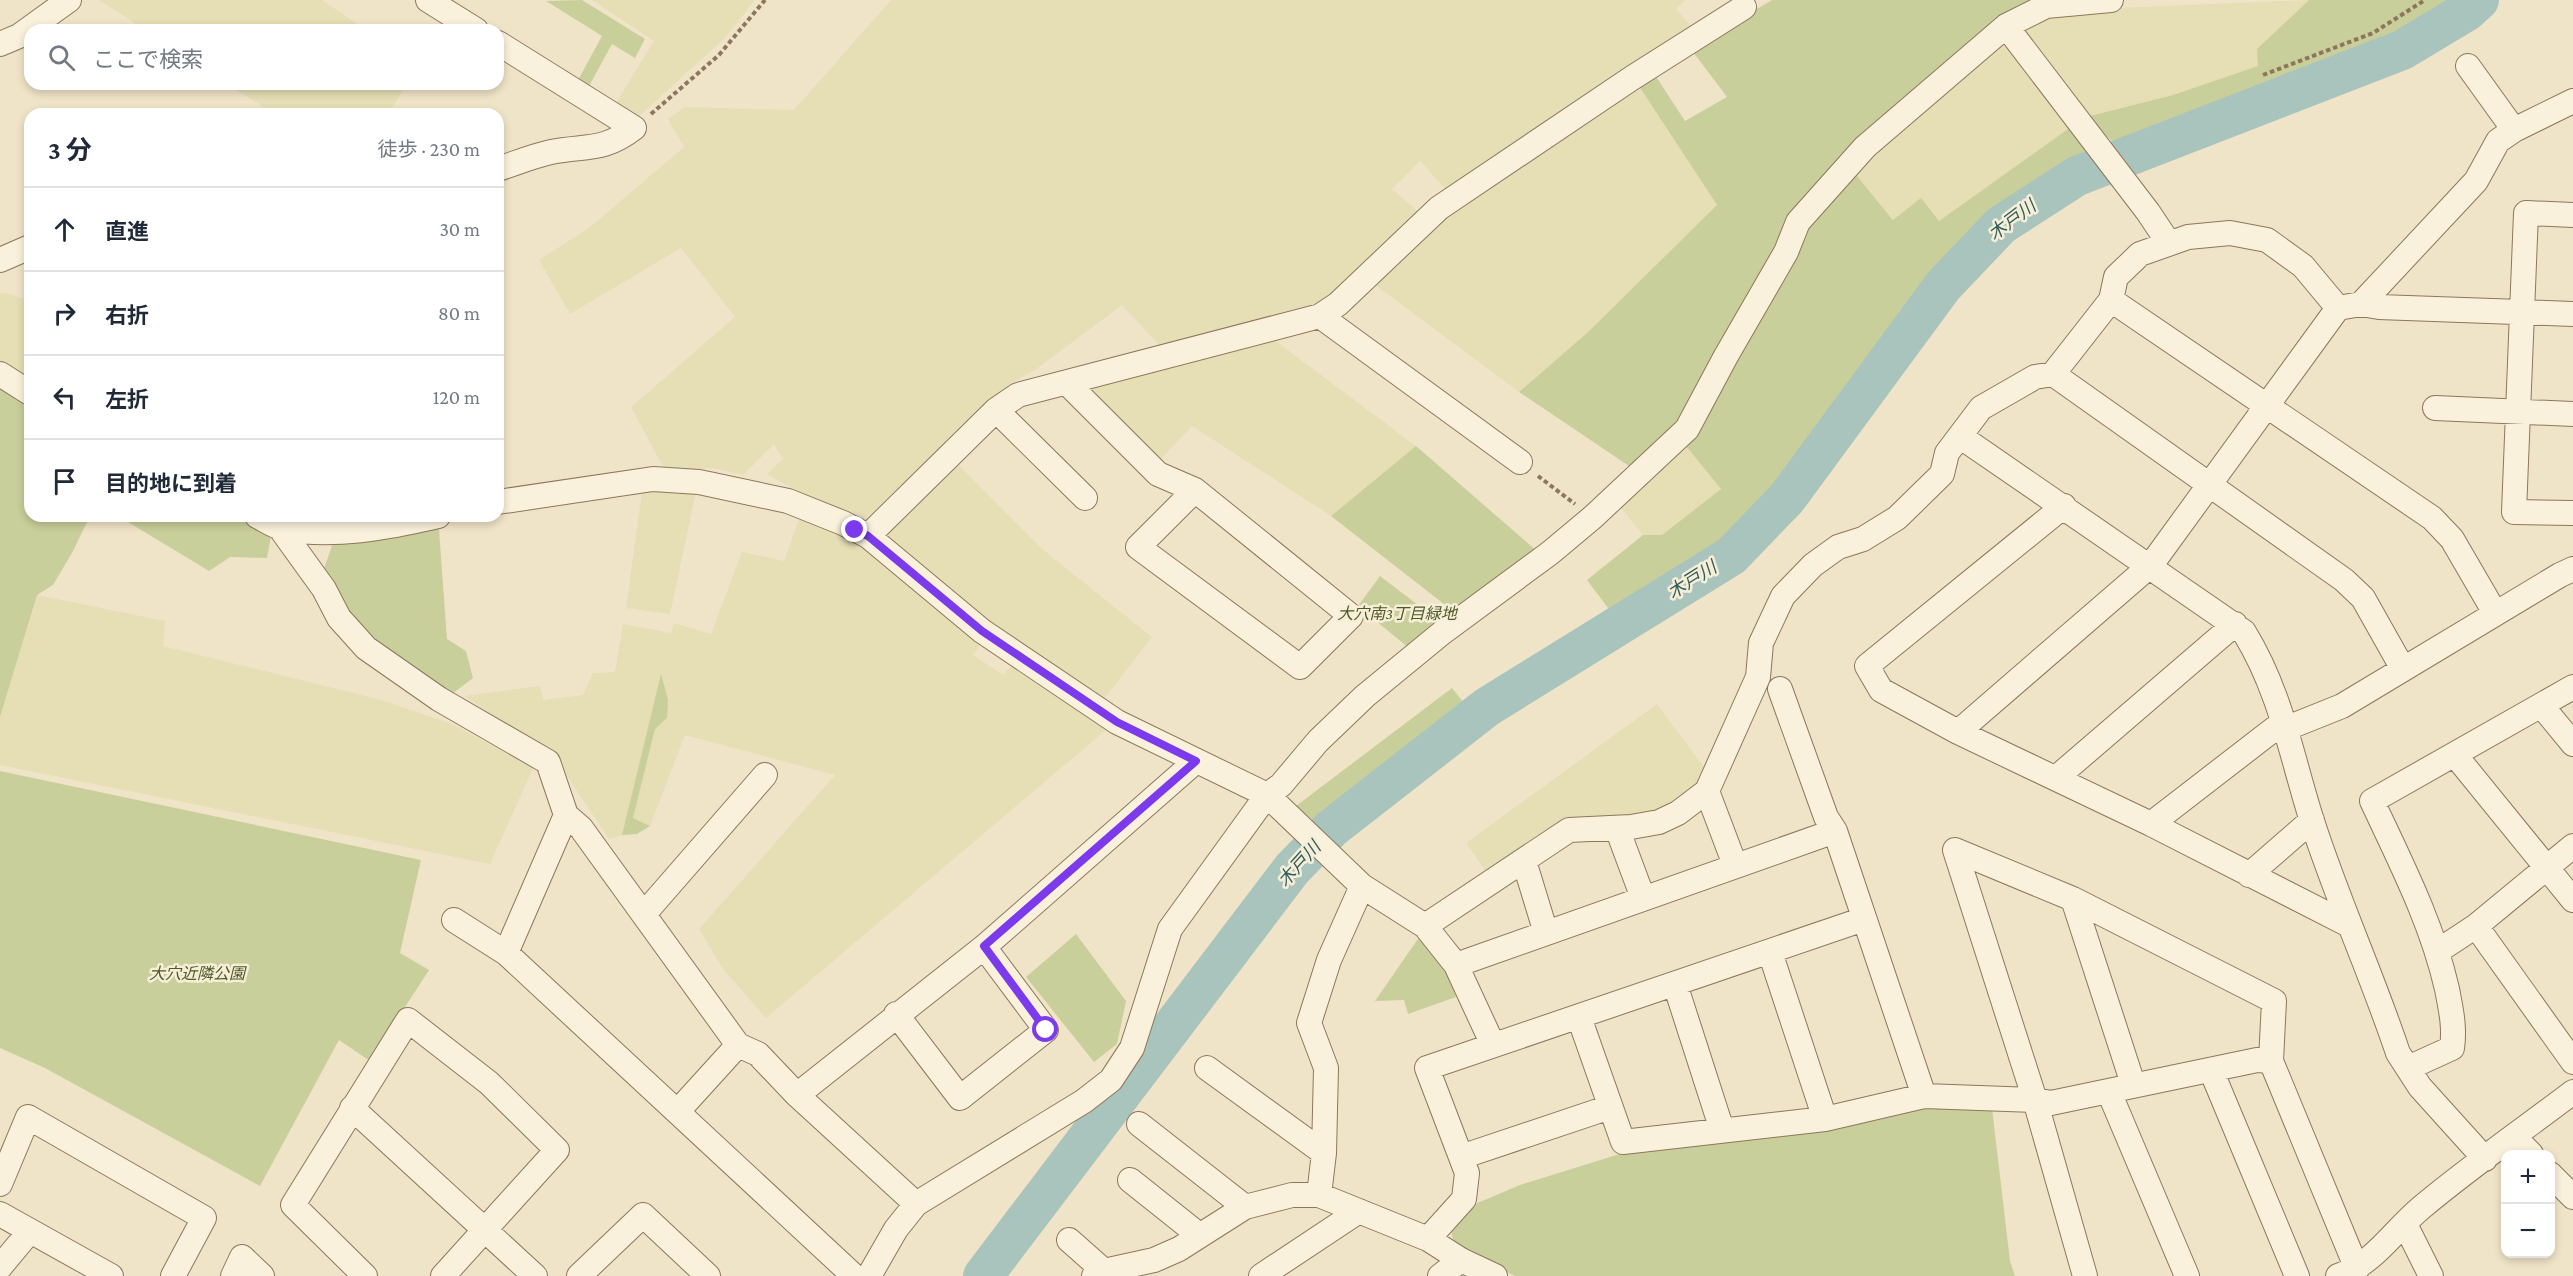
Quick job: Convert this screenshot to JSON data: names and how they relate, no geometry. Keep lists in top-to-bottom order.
{
  "water": ["木戸川"],
  "parks": ["大穴南3丁目緑地", "大穴近隣公園"],
  "page": {
    "search": "ここで検索",
    "heading": ["3 分", "徒歩 · 230 m"],
    "list": [
      ["直進", "30 m"],
      ["右折", "80 m"],
      ["左折", "120 m"],
      "目的地に到着"
    ],
    "map_buttons": ["+", "−"]
  }
}
